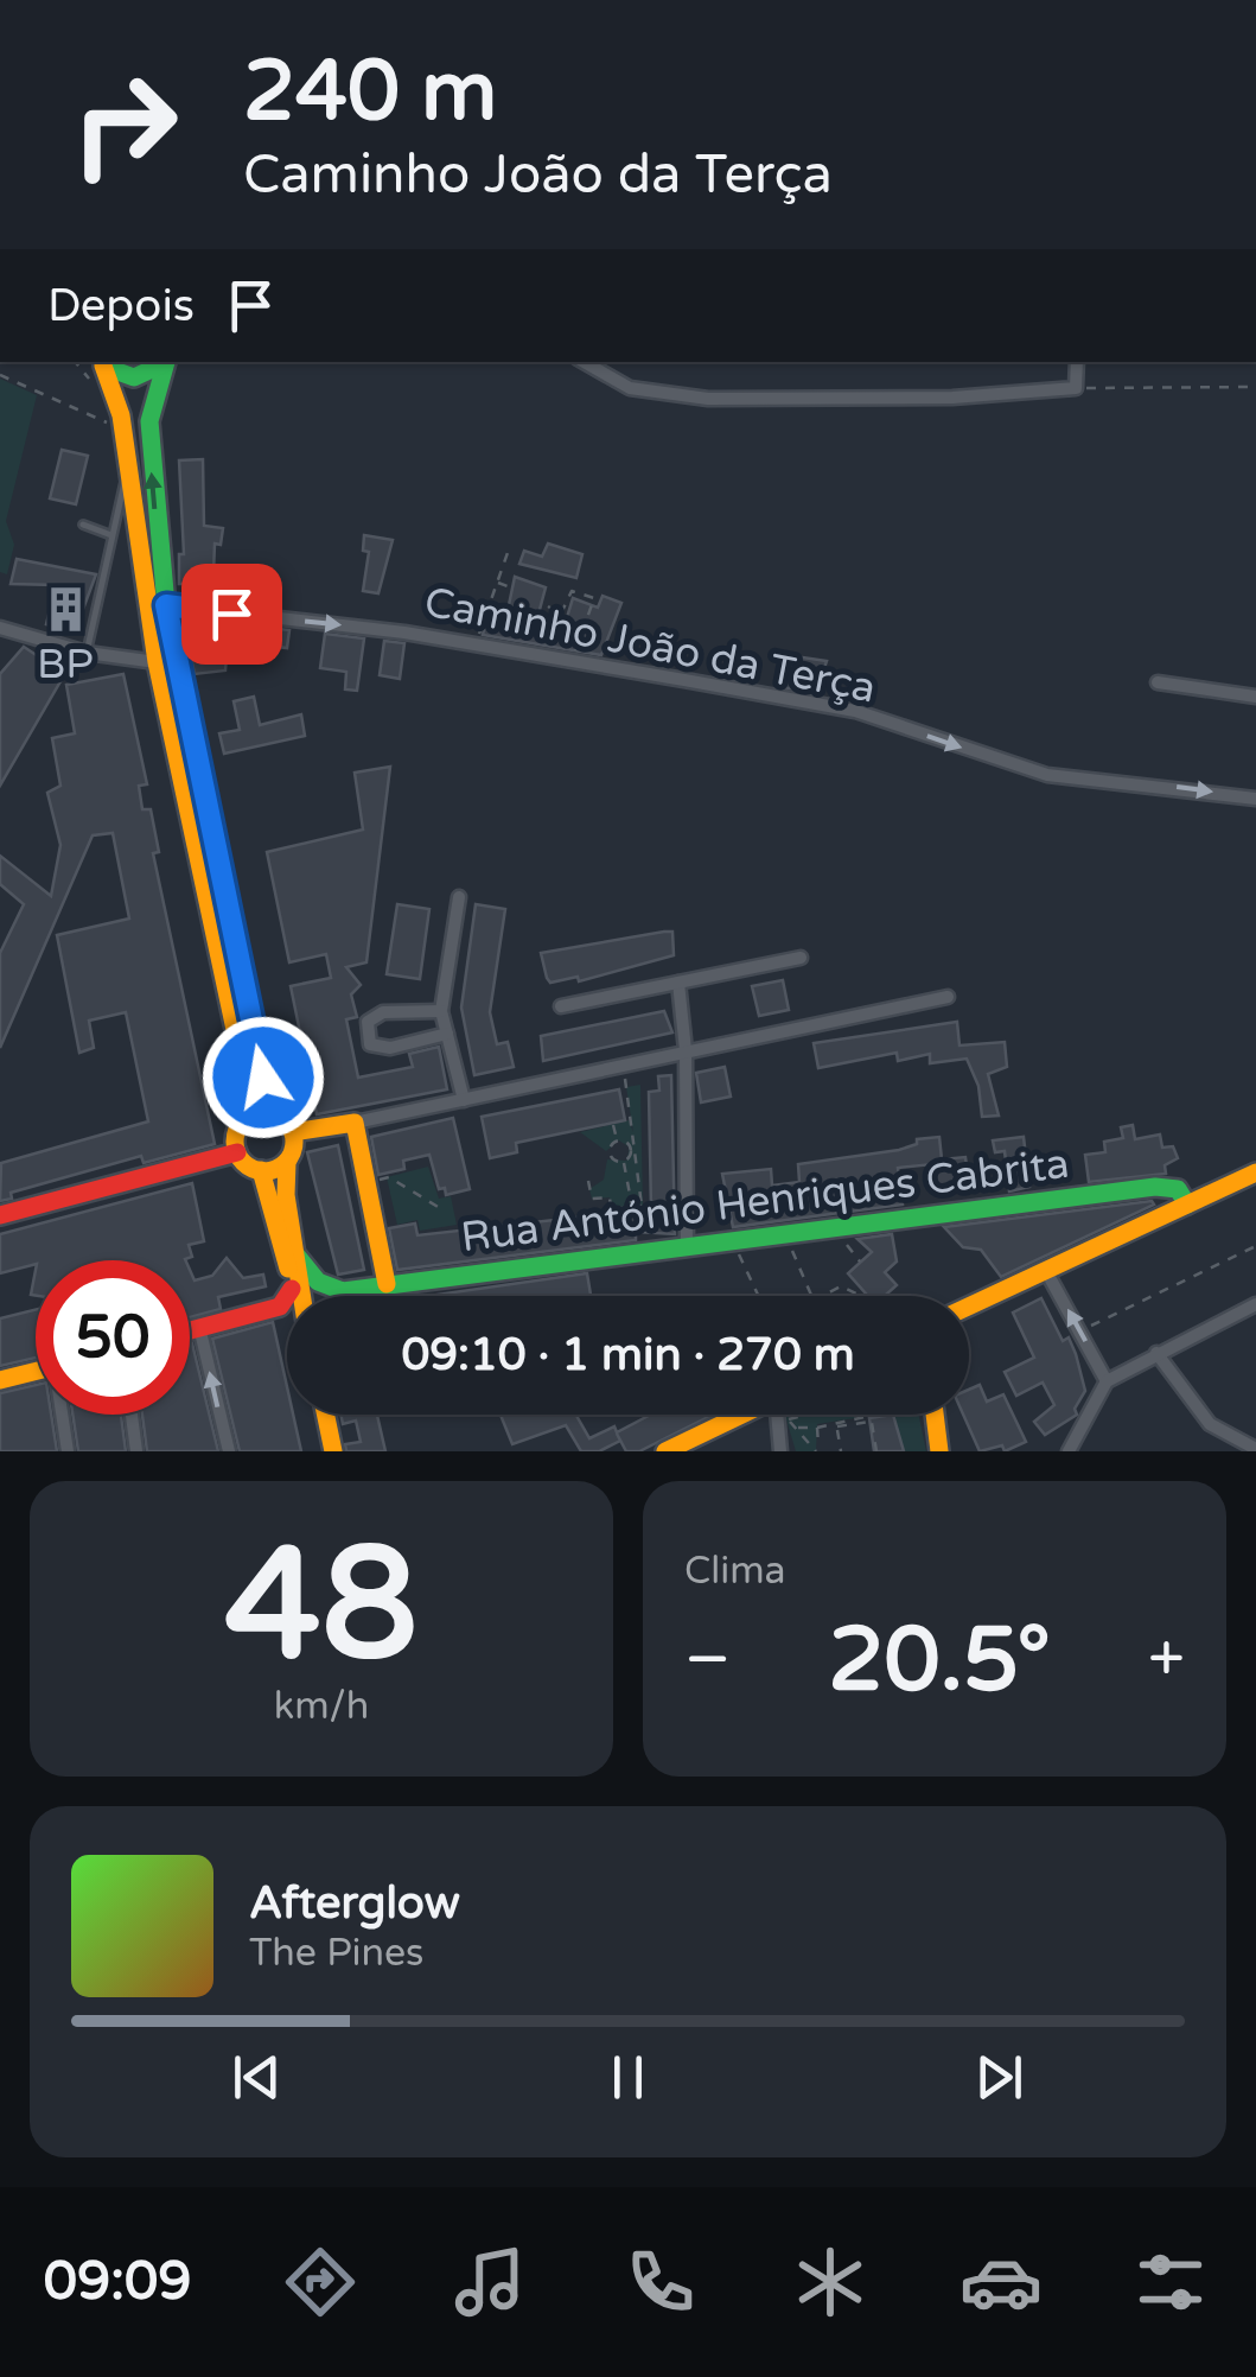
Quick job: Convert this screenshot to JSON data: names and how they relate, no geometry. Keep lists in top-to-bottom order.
{
  "streets": {
    "main road": ["Rua António Henriques Cabrita"],
    "street": ["Caminho João da Terça"]
  },
  "one_way": ["Caminho João da Terça"],
  "places": {
    "building": ["BP"]
  },
  "page": {
    "turn": ["240 m", "Caminho João da Terça"],
    "then": "Depois",
    "limit": "50",
    "trip": "09:10 · 1 min · 270 m",
    "tile": [
      ["48", "km/h"],
      "Clima"
    ],
    "heat": ["−", "20.5°", "+"],
    "song": ["Afterglow", "The Pines"],
    "tabs": "09:09"
  }
}
